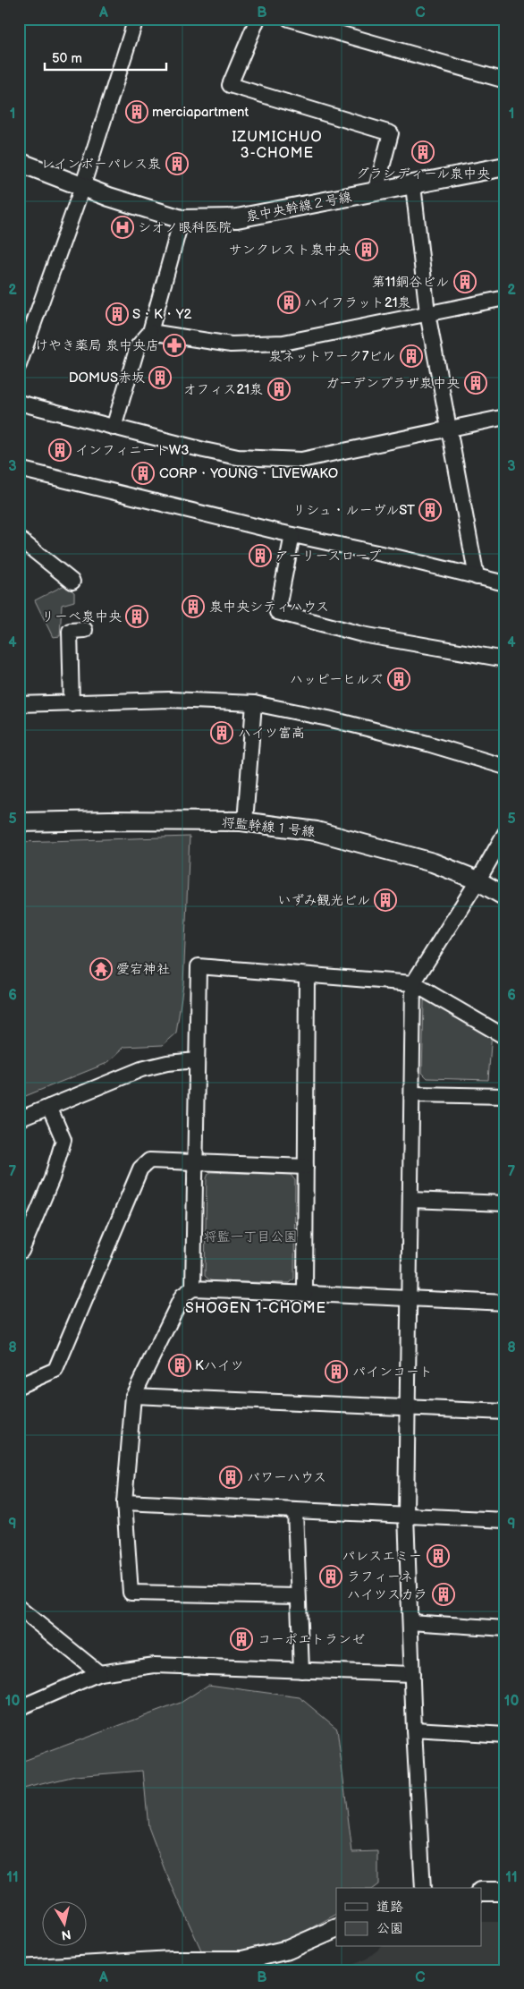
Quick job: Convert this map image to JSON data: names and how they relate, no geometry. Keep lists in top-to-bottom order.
{
  "streets": {
    "street": ["泉中央幹線２号線", "将監幹線１号線"]
  },
  "districts": ["IZUMICHUO 3-CHOME", "SHOGEN 1-CHOME"],
  "parks": ["将監一丁目公園"],
  "places": {
    "building": [
      "merciapartment",
      "グランディール泉中央",
      "レインボーパレス泉",
      "サンクレスト泉中央",
      "第11銅谷ビル",
      "ハイフラット21泉",
      "S・K・Y2",
      "泉ネットワーク7ビル",
      "DOMUS赤坂",
      "ガーデンプラザ泉中央",
      "オフィス21泉",
      "インフィニートW3",
      "CORP・YOUNG・LIVEWAKO",
      "リシュ・ルーヴルST",
      "アーリースロープ",
      "泉中央シティハウス",
      "リーベ泉中央",
      "ハッピーヒルズ",
      "ハイツ富高",
      "いずみ観光ビル",
      "Kハイツ",
      "パインコート",
      "パワーハウス",
      "パレスエミー",
      "ラフィーネ",
      "ハイツスカラ",
      "コーポエトランゼ"
    ],
    "hospital": ["シオノ眼科医院"],
    "pharmacy": ["けやき薬局 泉中央店"],
    "temple": ["愛宕神社"]
  },
  "legend": ["道路", "公園"],
  "scale_bar": "50 m",
  "north": "bottom",
  "grid": {
    "columns": ["A", "B", "C"],
    "rows": [
      "1",
      "2",
      "3",
      "4",
      "5",
      "6",
      "7",
      "8",
      "9",
      "10",
      "11"
    ]
  }
}
